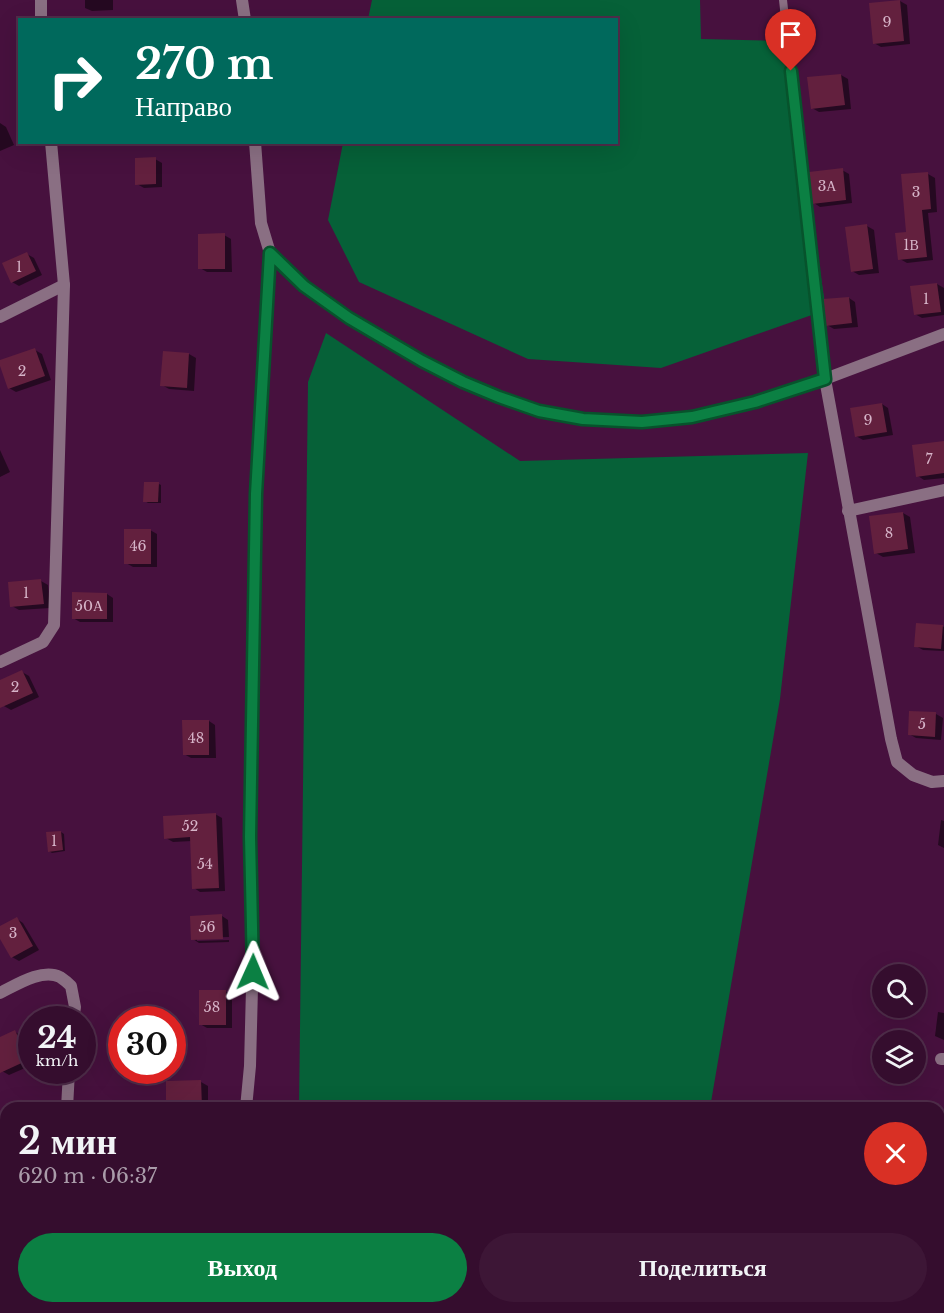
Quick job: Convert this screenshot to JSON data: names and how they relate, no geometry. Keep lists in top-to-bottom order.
{
  "house_numbers": [
    "9",
    "3А",
    "3",
    "1В",
    "1",
    "1",
    "2",
    "9",
    "7",
    "8",
    "46",
    "1",
    "50А",
    "2",
    "5",
    "48",
    "52",
    "1",
    "54",
    "56",
    "3",
    "58"
  ],
  "page": {
    "turn": ["270 m", "Направо"],
    "speed": "24 km/h",
    "limit": "30",
    "heading": ["2 мин", "620 m · 06:37"],
    "buttons": ["Выход", "Поделиться"]
  }
}
